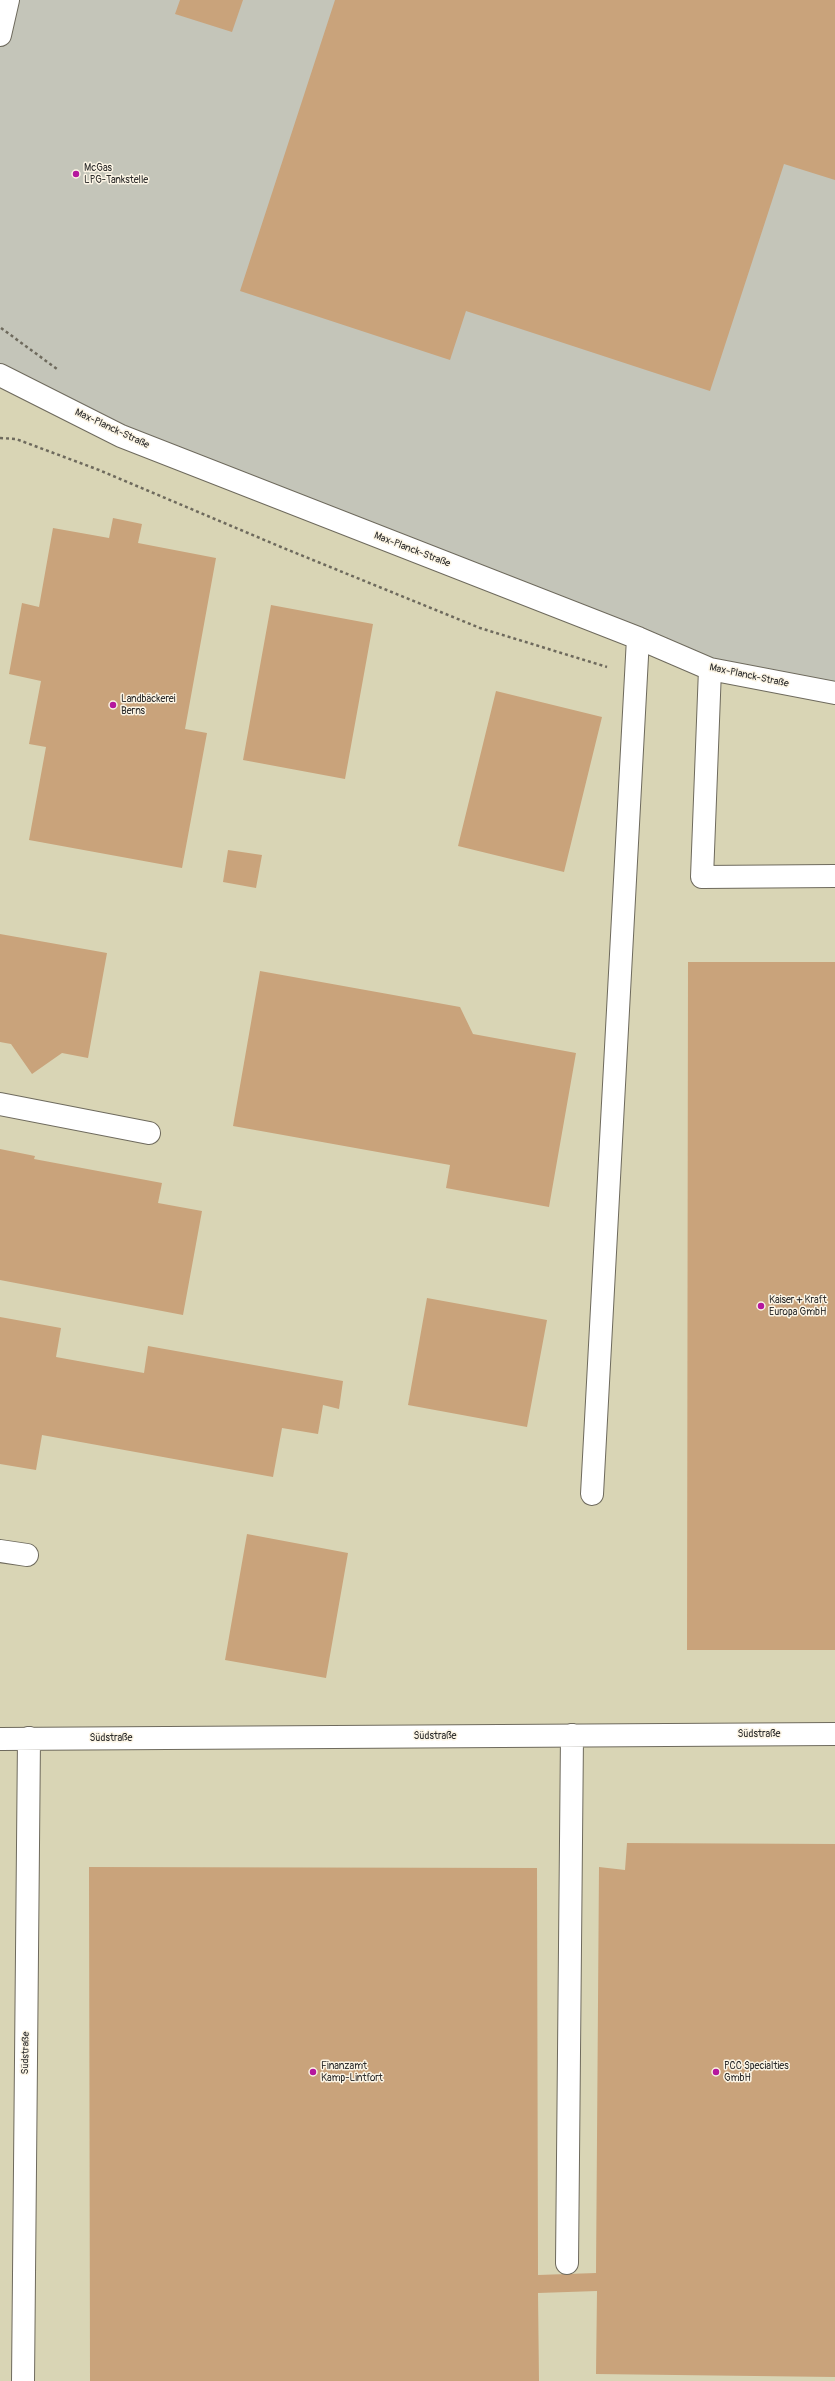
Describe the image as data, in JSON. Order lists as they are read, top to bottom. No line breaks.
{"streets":{"street":["Max-Planck-Straße","Südstraße"]},"places":["McGas LPG-Tankstelle","Landbäckerei Berns","Kaiser + Kraft Europa GmbH","Finanzamt Kamp-Lintfort","PCC Specialties GmbH"]}
